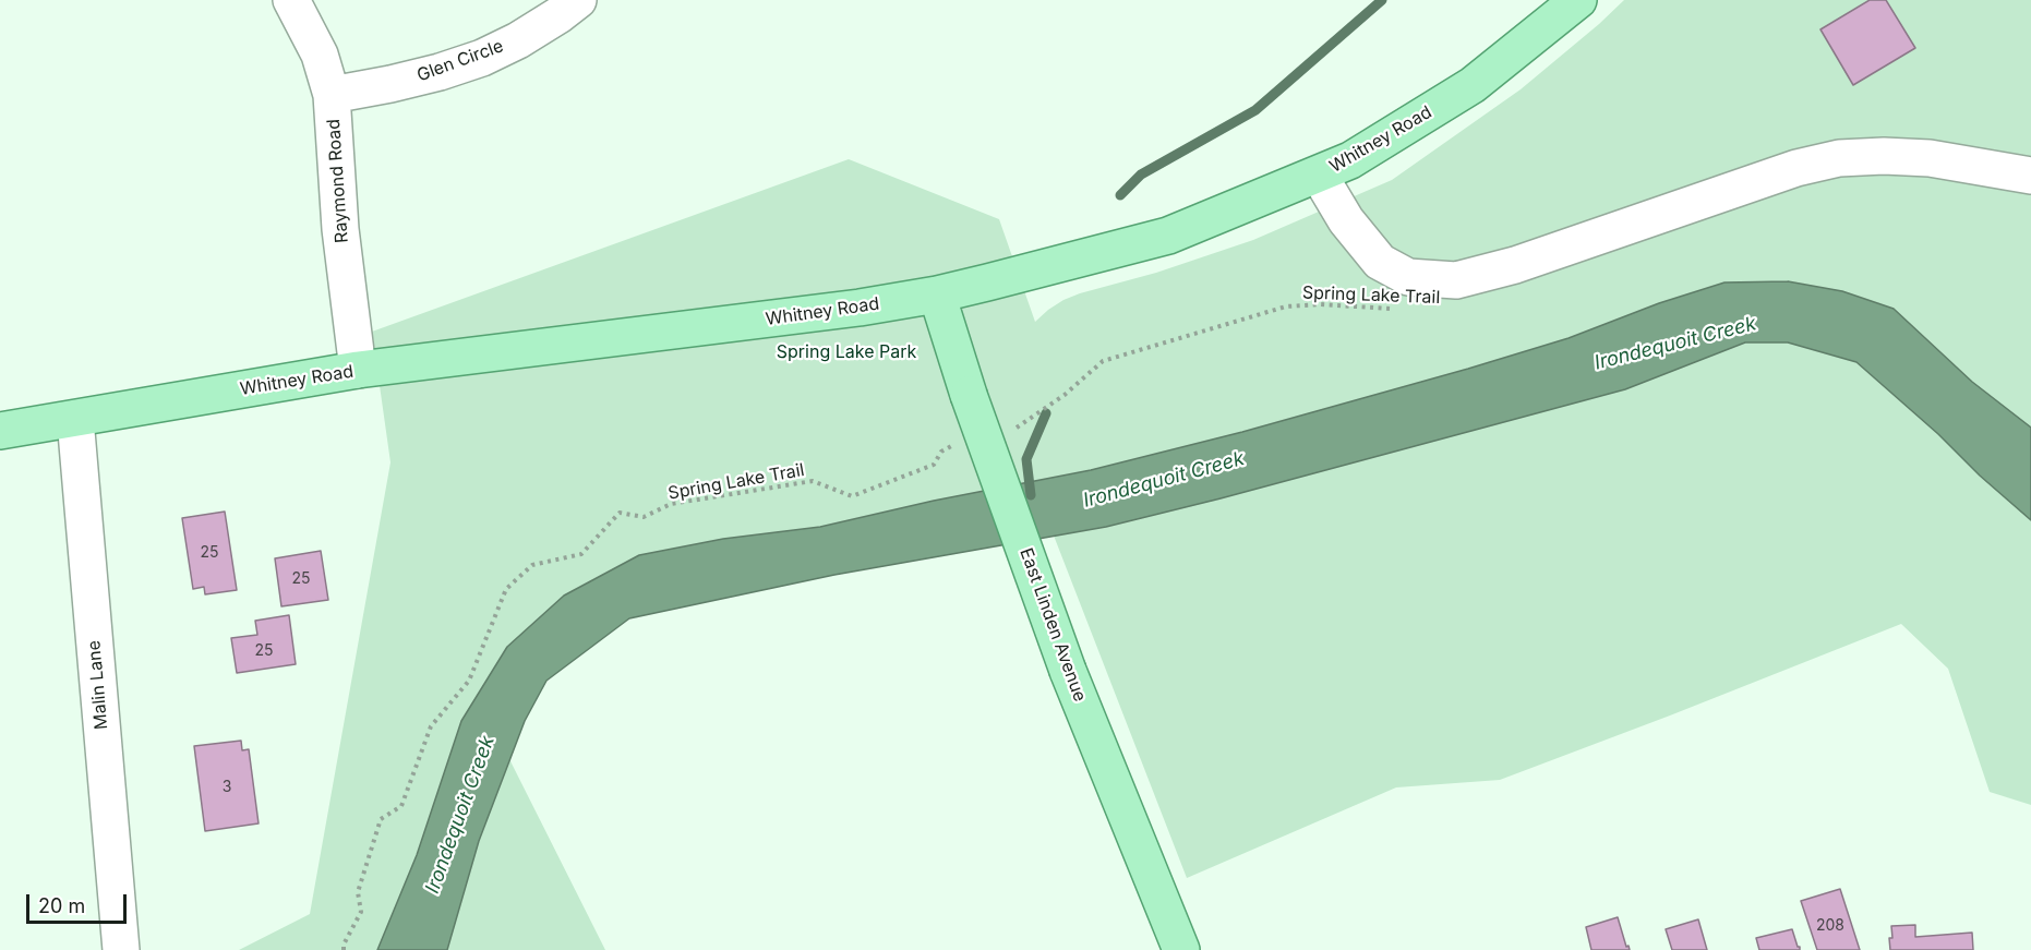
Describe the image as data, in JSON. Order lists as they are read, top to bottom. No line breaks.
{"streets":{"main road":["Whitney Road","East Linden Avenue"],"street":["Glen Circle","Raymond Road","Malin Lane"],"path":["Spring Lake Trail"]},"crossings":[["Glen Circle","Raymond Road"],["Whitney Road","Raymond Road"],["Whitney Road","East Linden Avenue"],["Whitney Road","Malin Lane"]],"water":["Irondequoit Creek"],"parks":["Spring Lake Park"],"house_numbers":["25","25","25","3","208"],"scale_bar":"20 m"}
